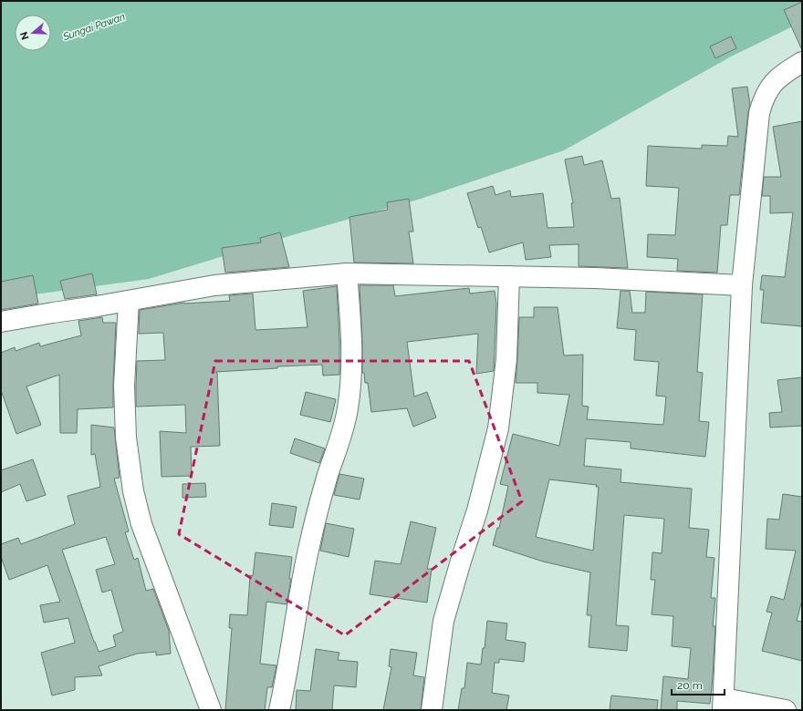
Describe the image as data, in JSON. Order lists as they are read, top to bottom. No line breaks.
{"water":["Sungai Pawan"],"scale_bar":"20 m","north":"left"}
